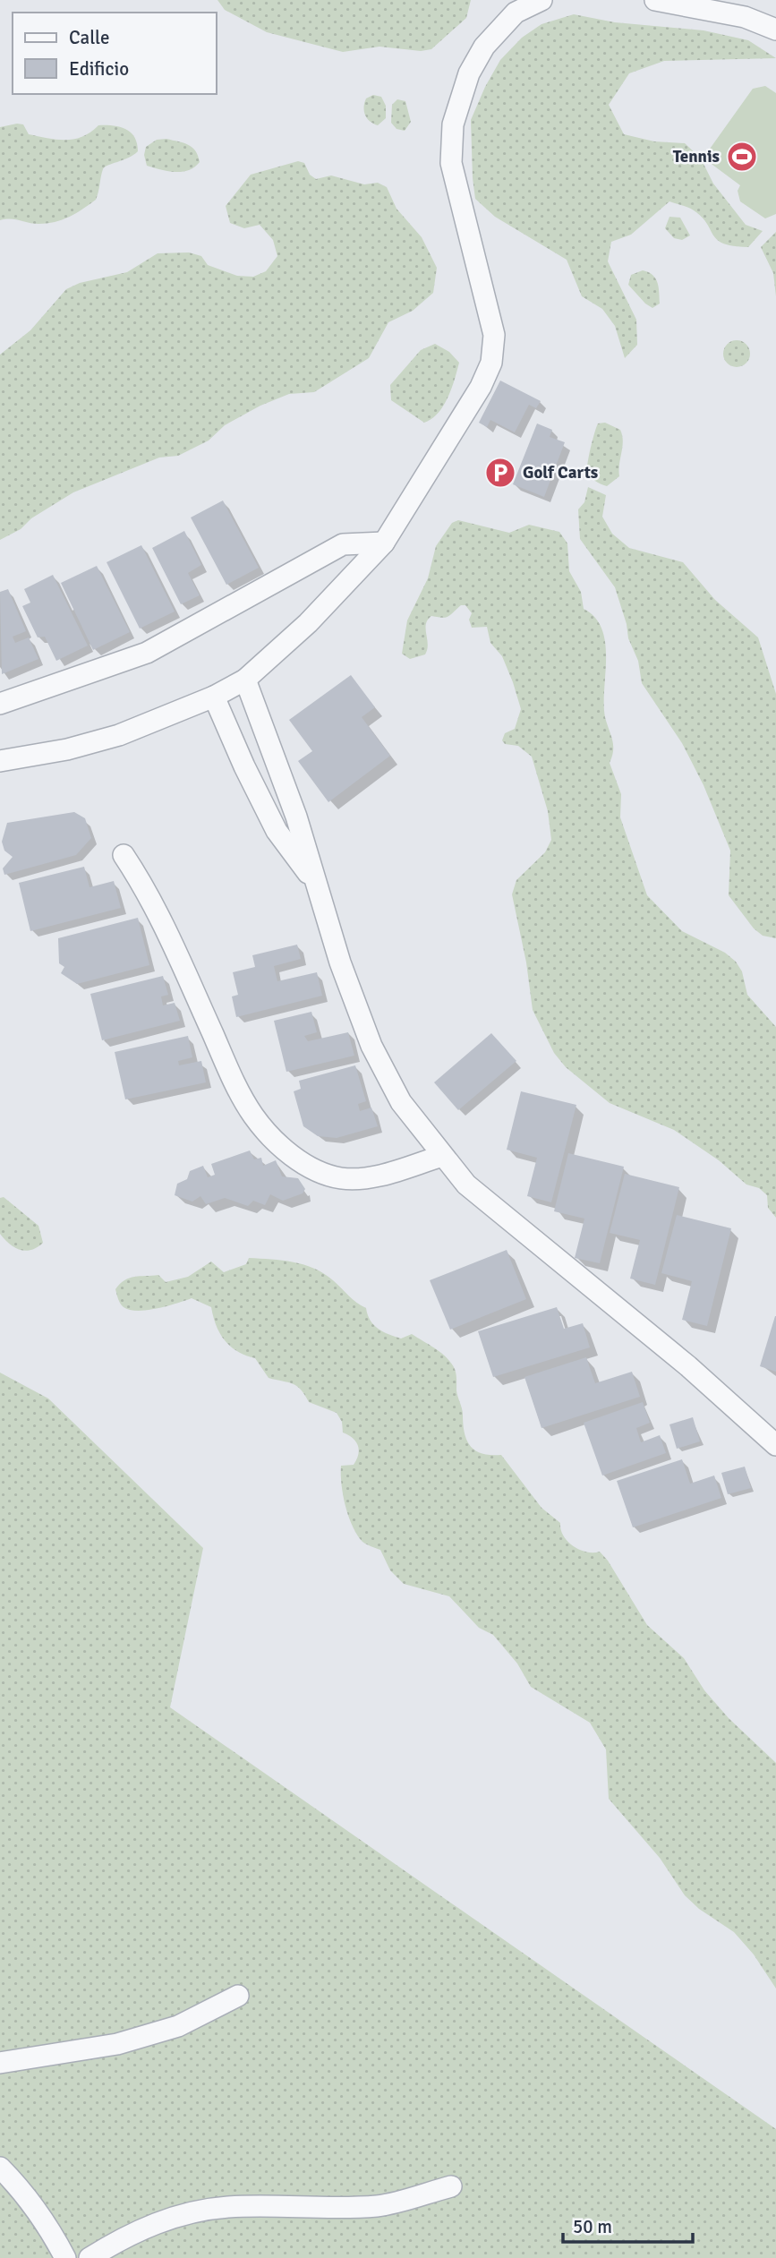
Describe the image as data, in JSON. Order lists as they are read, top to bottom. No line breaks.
{"places":{"sports":["Tennis"],"parking":["Golf Carts"]},"legend":["Calle","Edificio"],"scale_bar":"50 m"}
